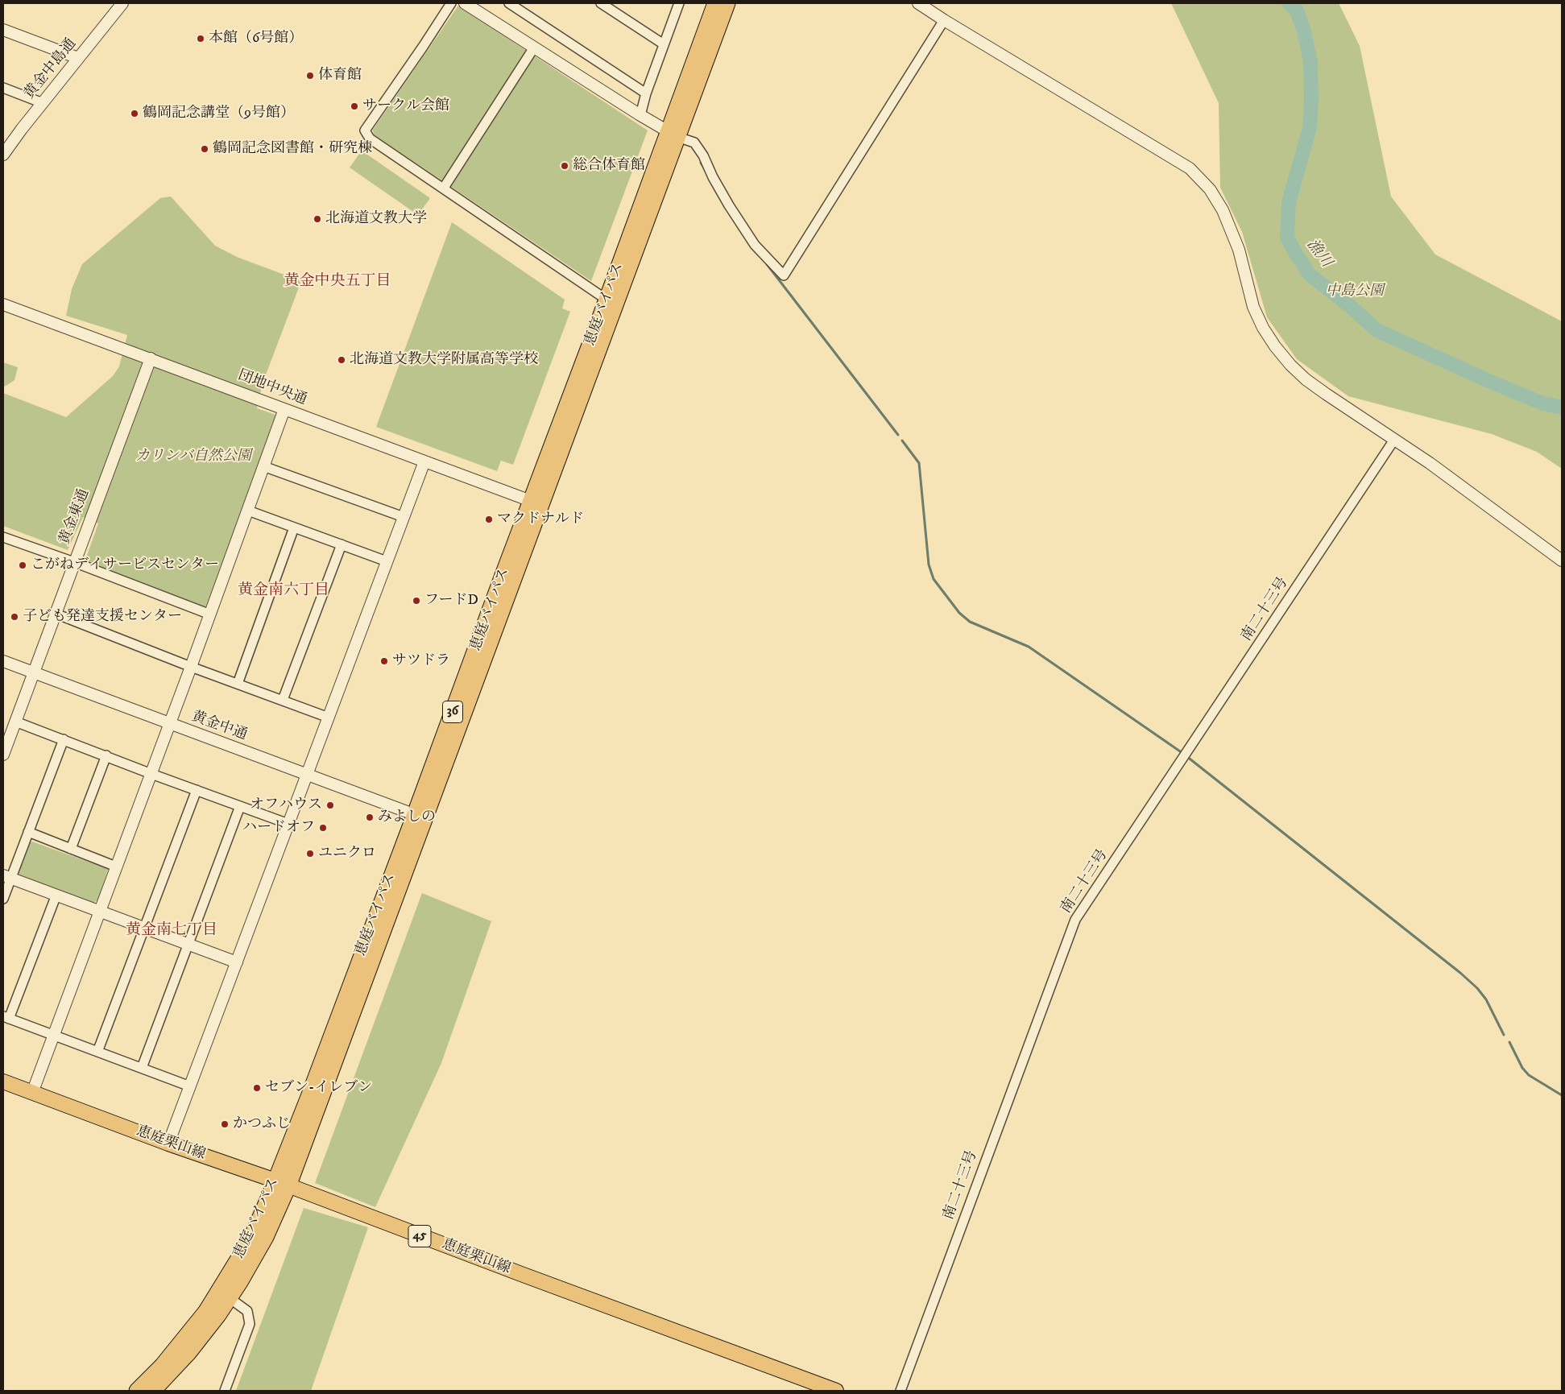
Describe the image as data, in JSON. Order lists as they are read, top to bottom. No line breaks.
{"streets":{"highway":["恵庭バイパス","36"],"main road":["恵庭栗山線","45"],"street":["黄金中島通","団地中央通","黄金東通","南二十三号","黄金中通"]},"crossings":[["恵庭バイパス","団地中央通"],["恵庭バイパス","黄金中通"],["恵庭バイパス","恵庭栗山線"],["団地中央通","黄金東通"],["黄金東通","黄金中通"]],"districts":["黄金中央五丁目","黄金南六丁目","黄金南七丁目"],"water":["漁川"],"parks":["中島公園","カリンバ自然公園"],"places":["本館（6号館）","体育館","サークル会館","鶴岡記念講堂（9号館）","鶴岡記念図書館・研究棟","総合体育館","北海道文教大学","北海道文教大学附属高等学校","マクドナルド","こがねデイサービスセンター","フードD","子ども発達支援センター","サツドラ","オフハウス","みよしの","ハードオフ","ユニクロ","セブン-イレブン","かつふじ"]}
